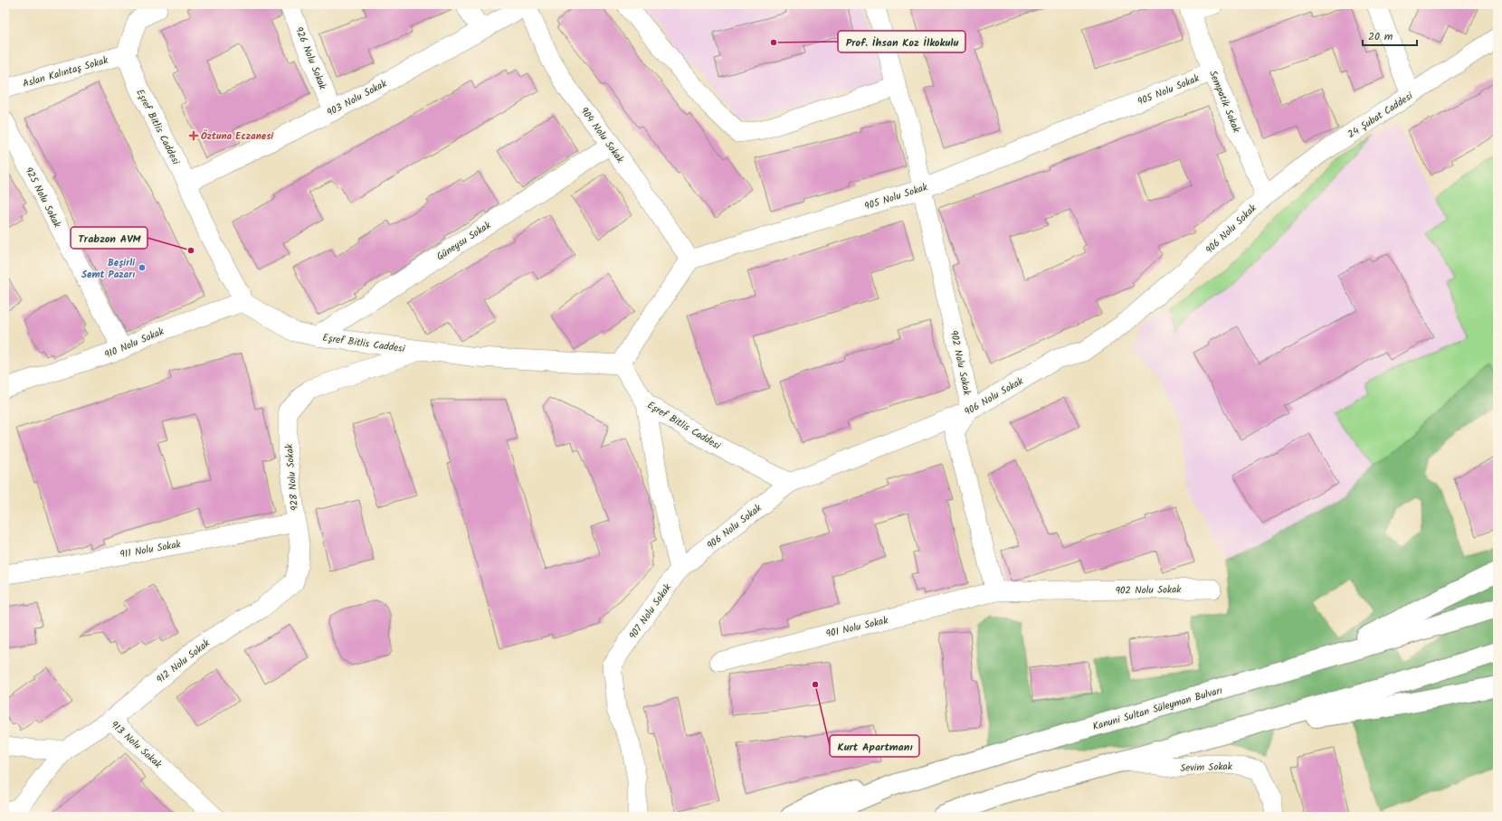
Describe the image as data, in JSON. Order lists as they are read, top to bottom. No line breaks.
{"streets":{"main road":["Kanuni Sultan Süleyman Bulvarı"],"street":["926 Nolu Sokak","Aslan Kalıntaş Sokak","905 Nolu Sokak","903 Nolu Sokak","Sempatik Sokak","24 Şubat Caddesi","Eşref Bitlis Caddesi","904 Nolu Sokak","925 Nolu Sokak","906 Nolu Sokak","Güneysu Sokak","910 Nolu Sokak","902 Nolu Sokak","928 Nolu Sokak","911 Nolu Sokak","907 Nolu Sokak","901 Nolu Sokak","912 Nolu Sokak","913 Nolu Sokak","Sevim Sokak"]},"crossings":[["926 Nolu Sokak","903 Nolu Sokak"],["Aslan Kalıntaş Sokak","Eşref Bitlis Caddesi"],["905 Nolu Sokak","Sempatik Sokak"],["905 Nolu Sokak","904 Nolu Sokak"],["905 Nolu Sokak","902 Nolu Sokak"],["903 Nolu Sokak","Eşref Bitlis Caddesi"],["Sempatik Sokak","24 Şubat Caddesi"],["Sempatik Sokak","906 Nolu Sokak"],["24 Şubat Caddesi","906 Nolu Sokak"],["Eşref Bitlis Caddesi","906 Nolu Sokak"],["Eşref Bitlis Caddesi","Güneysu Sokak"],["Eşref Bitlis Caddesi","910 Nolu Sokak"],["Eşref Bitlis Caddesi","928 Nolu Sokak"],["904 Nolu Sokak","Güneysu Sokak"],["925 Nolu Sokak","910 Nolu Sokak"],["906 Nolu Sokak","902 Nolu Sokak"],["906 Nolu Sokak","907 Nolu Sokak"],["902 Nolu Sokak","901 Nolu Sokak"],["928 Nolu Sokak","911 Nolu Sokak"],["928 Nolu Sokak","912 Nolu Sokak"],["912 Nolu Sokak","913 Nolu Sokak"]],"places":{"other":["Prof. İhsan Koz İlkokulu","Trabzon AVM","Beşirli Semt Pazarı","Kurt Apartmanı"],"health":["Öztuna Eczanesi"]},"scale_bar":"20 m"}
